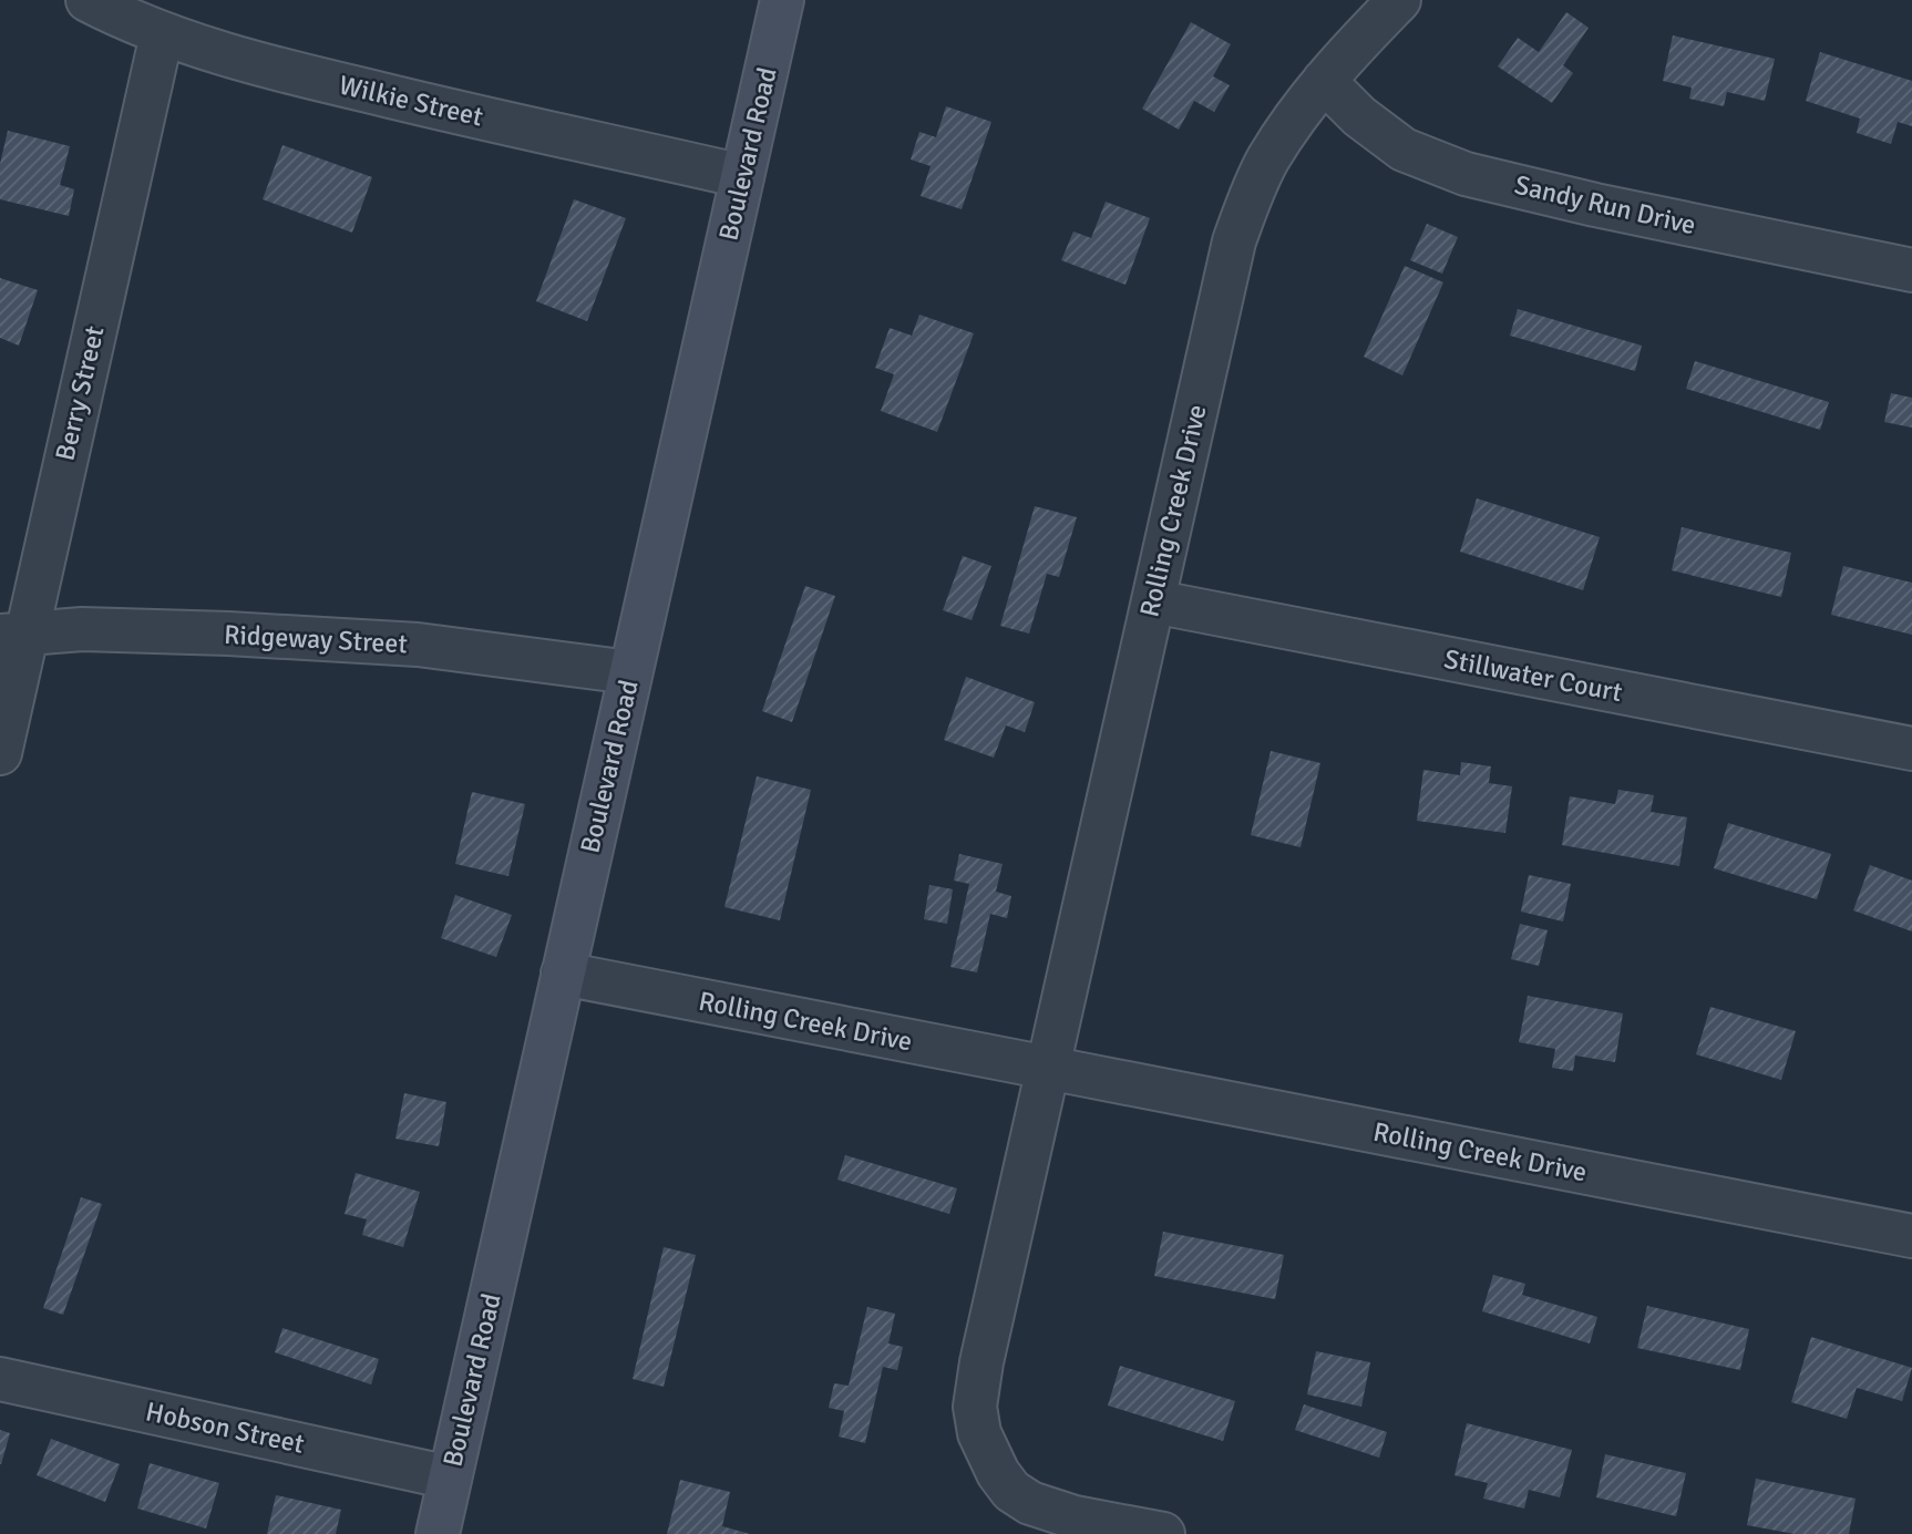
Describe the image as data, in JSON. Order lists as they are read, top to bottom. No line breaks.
{"streets":{"street":["Wilkie Street","Boulevard Road","Sandy Run Drive","Berry Street","Rolling Creek Drive","Ridgeway Street","Stillwater Court","Hobson Street"]},"crossings":[["Wilkie Street","Boulevard Road"],["Wilkie Street","Berry Street"],["Boulevard Road","Rolling Creek Drive"],["Boulevard Road","Ridgeway Street"],["Boulevard Road","Hobson Street"],["Sandy Run Drive","Rolling Creek Drive"],["Berry Street","Ridgeway Street"],["Rolling Creek Drive","Stillwater Court"]]}
